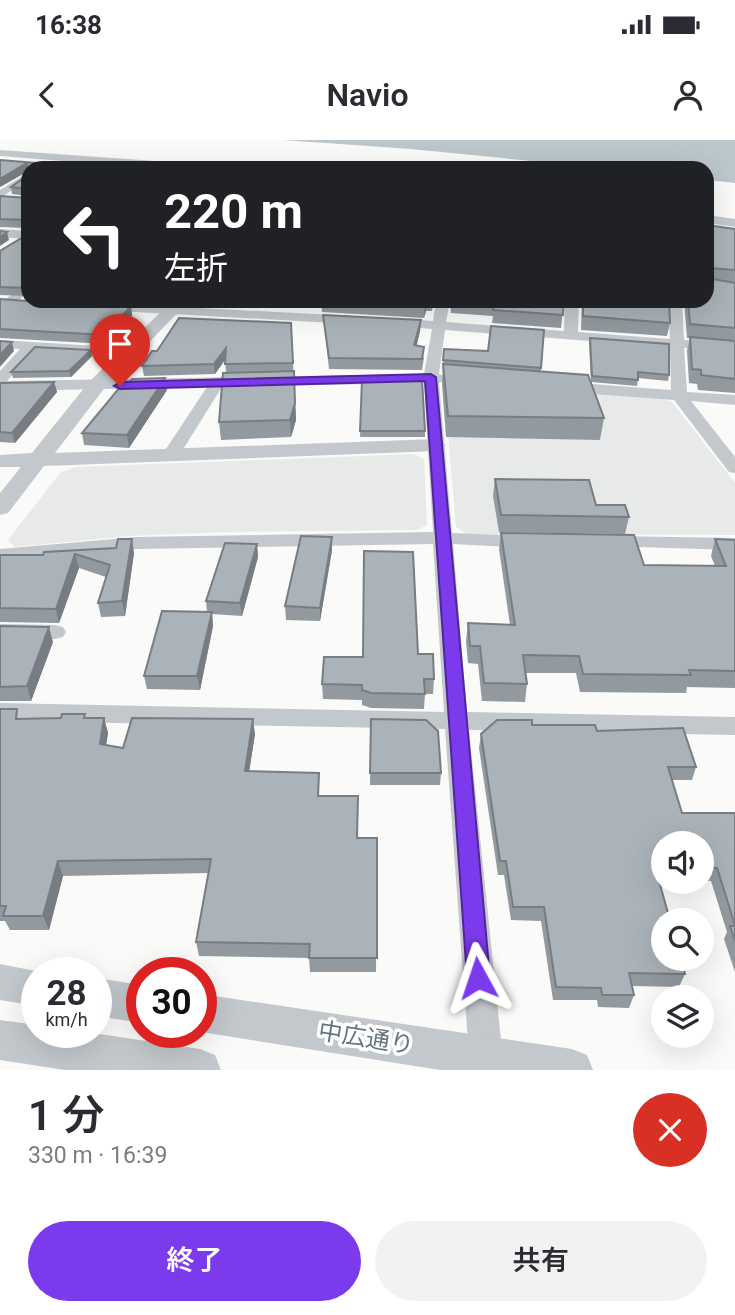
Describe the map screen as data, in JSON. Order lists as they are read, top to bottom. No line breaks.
{"streets":{"street":["中広通り"]},"page":{"status":"16:38","header":"Navio","turn":["220 m","左折"],"speed":"28 km/h","limit":"30","heading":["1 分","330 m · 16:39"],"buttons":["終了","共有"]}}
